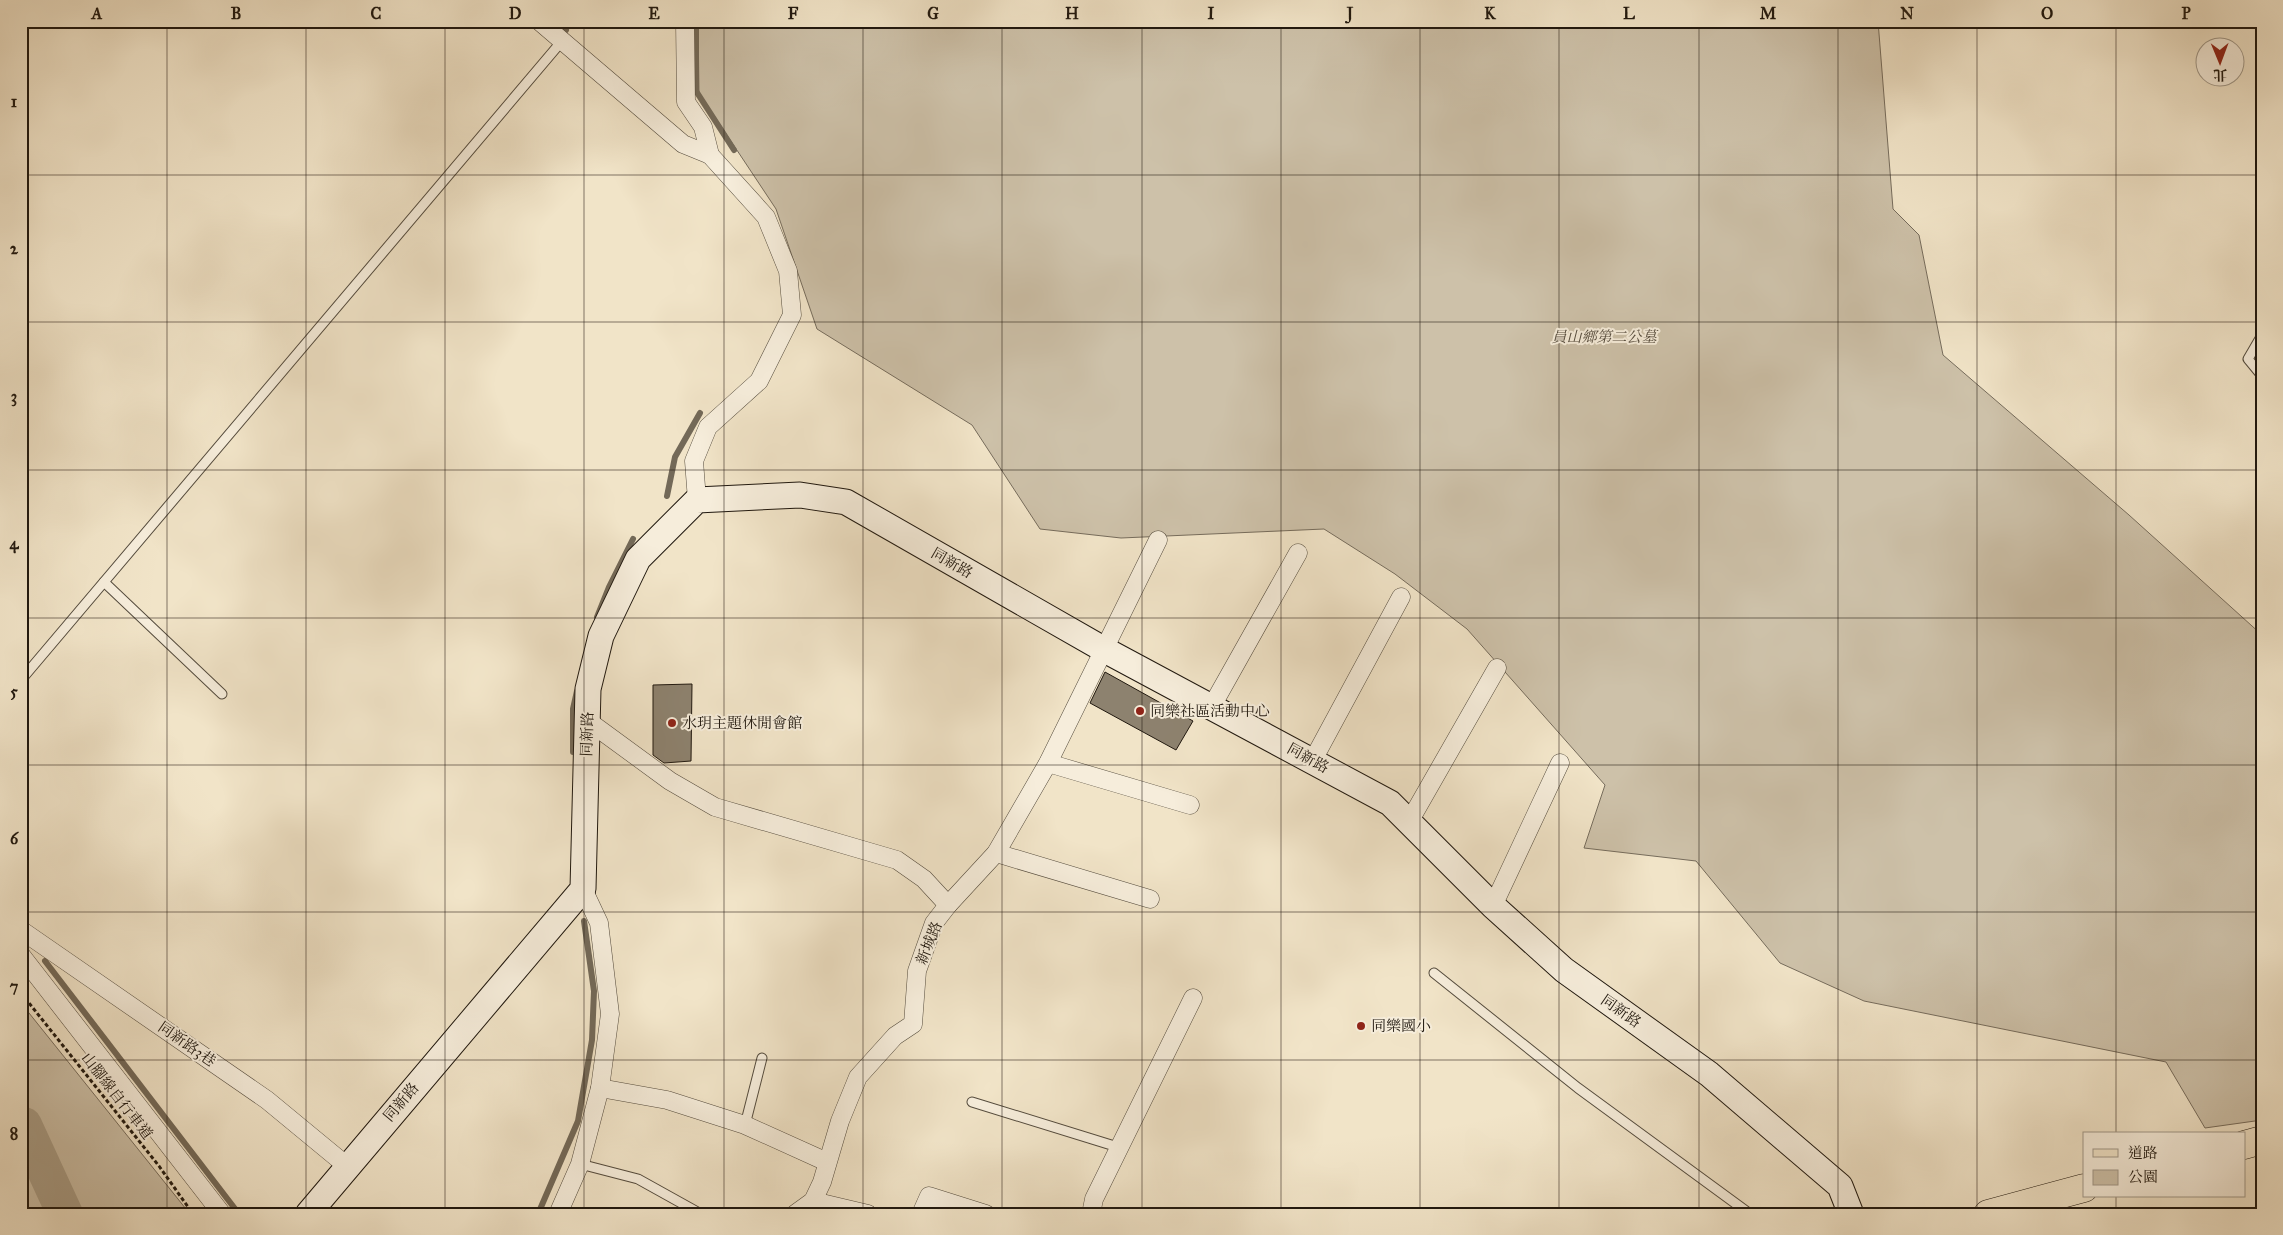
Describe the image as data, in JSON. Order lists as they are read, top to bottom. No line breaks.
{"streets":{"street":["同新路","新城路","同新路3巷"],"path":["山腳線自行車道"]},"crossings":[["同新路","新城路"],["同新路","同新路3巷"]],"parks":["員山鄉第二公墓"],"places":["同樂社區活動中心","水玥主題休閒會館","同樂國小"],"legend":["道路","公園"],"north":"bottom","grid":{"columns":["A","B","C","D","E","F","G","H","I","J","K","L","M","N","O","P"],"rows":["1","2","3","4","5","6","7","8"]}}
